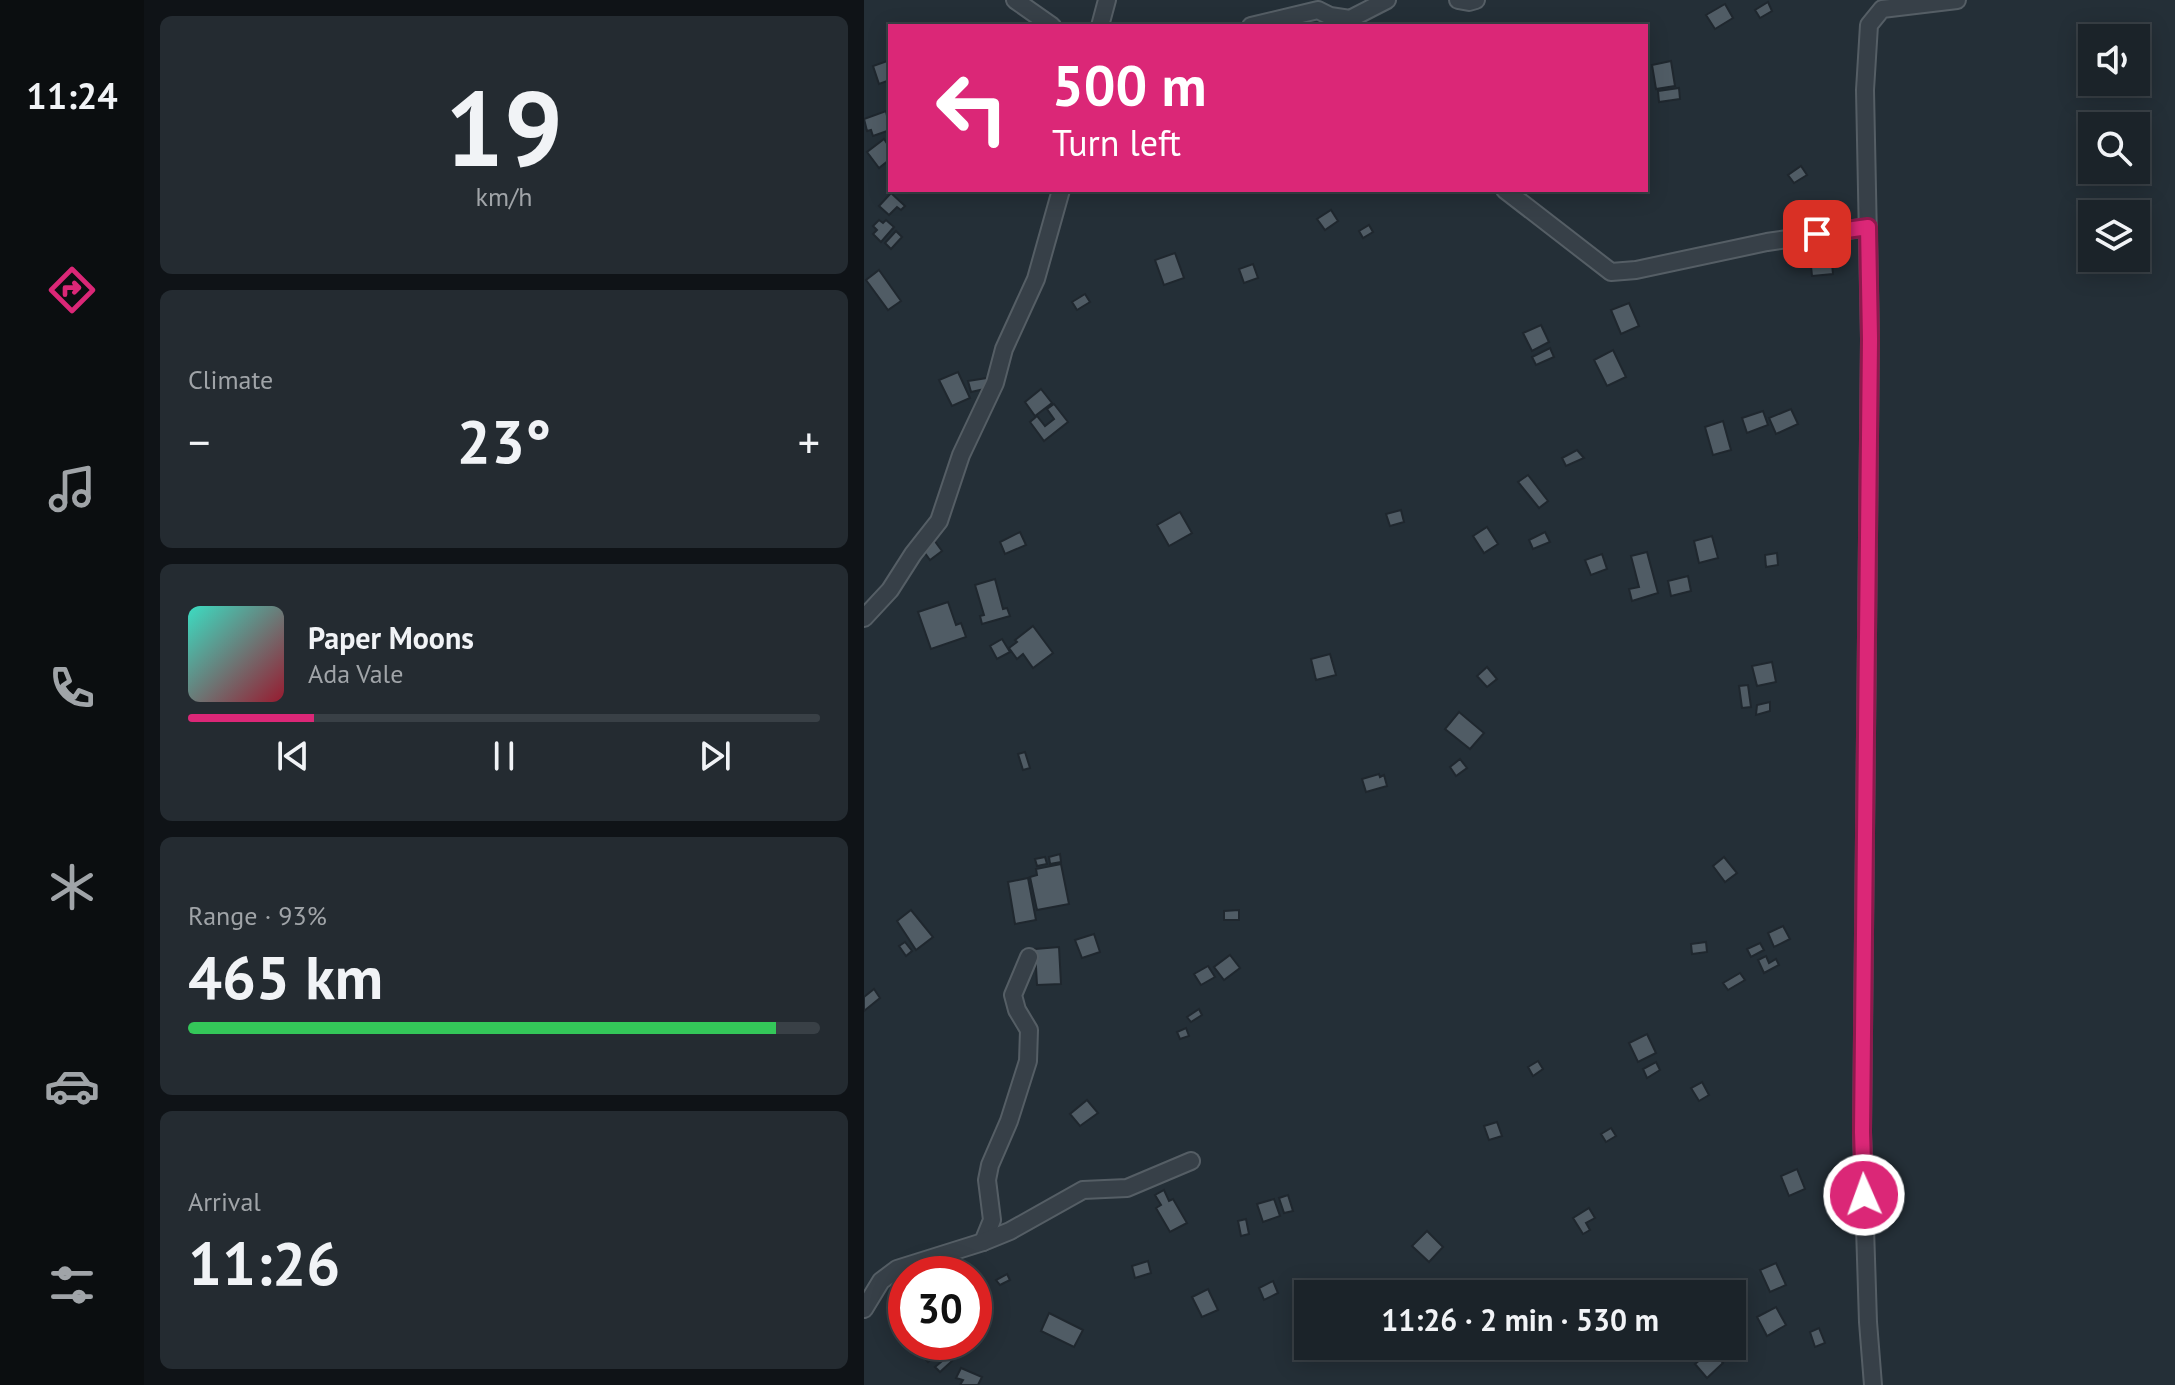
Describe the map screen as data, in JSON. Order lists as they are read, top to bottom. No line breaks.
{"page":{"tabs":"11:24","tile":[["19","km/h"],"Climate",["Range · 93%","465 km"],["Arrival","11:26"]],"turn":["500 m","Turn left"],"heat":["−","23°","+"],"song":["Paper Moons","Ada Vale"],"limit":"30","trip":"11:26 · 2 min · 530 m"}}
